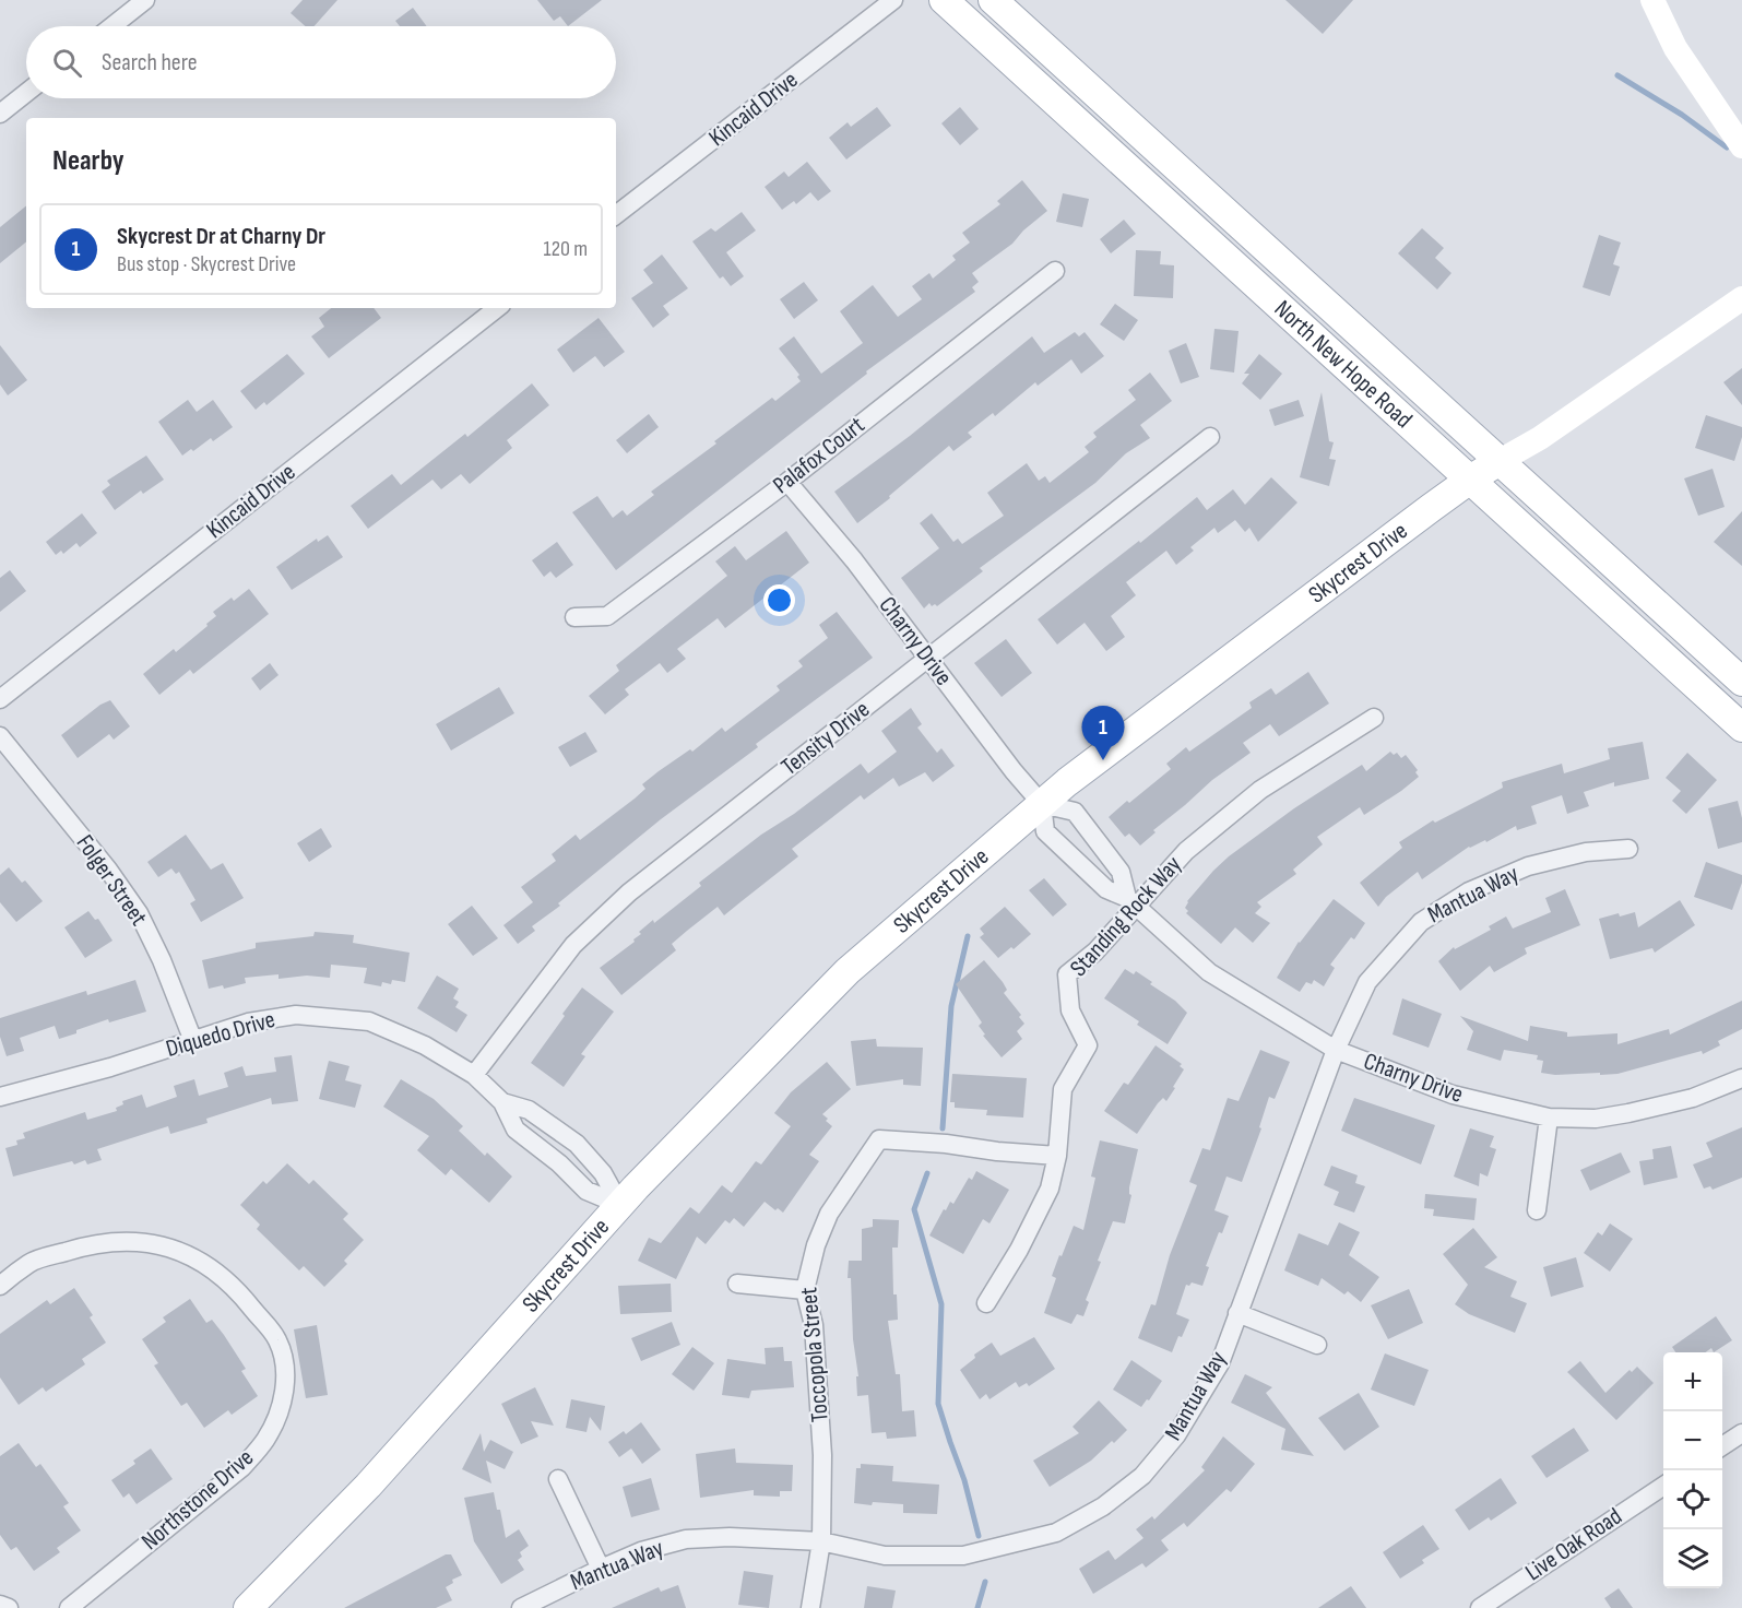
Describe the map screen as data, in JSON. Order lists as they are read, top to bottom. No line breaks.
{"streets":{"main road":["North New Hope Road","Skycrest Drive"],"street":["Kincaid Drive","Palafox Court","Charny Drive","Tensity Drive","Folger Street","Mantua Way","Standing Rock Way","Diquedo Drive","Toccopola Street","Northstone Drive","Live Oak Road"]},"crossings":[["North New Hope Road","Skycrest Drive"],["Palafox Court","Charny Drive"],["Skycrest Drive","Charny Drive"],["Skycrest Drive","Diquedo Drive"],["Charny Drive","Tensity Drive"],["Charny Drive","Mantua Way"],["Charny Drive","Standing Rock Way"],["Tensity Drive","Diquedo Drive"],["Folger Street","Diquedo Drive"],["Mantua Way","Toccopola Street"],["Standing Rock Way","Toccopola Street"]],"page":{"search":"Search here","heading":"Nearby","list":[{"mark":"1","name":"Skycrest Dr at Charny Dr","note":"Bus stop · Skycrest Drive","value":"120 m"}],"pins":"1","map_buttons":["+","−"]}}
